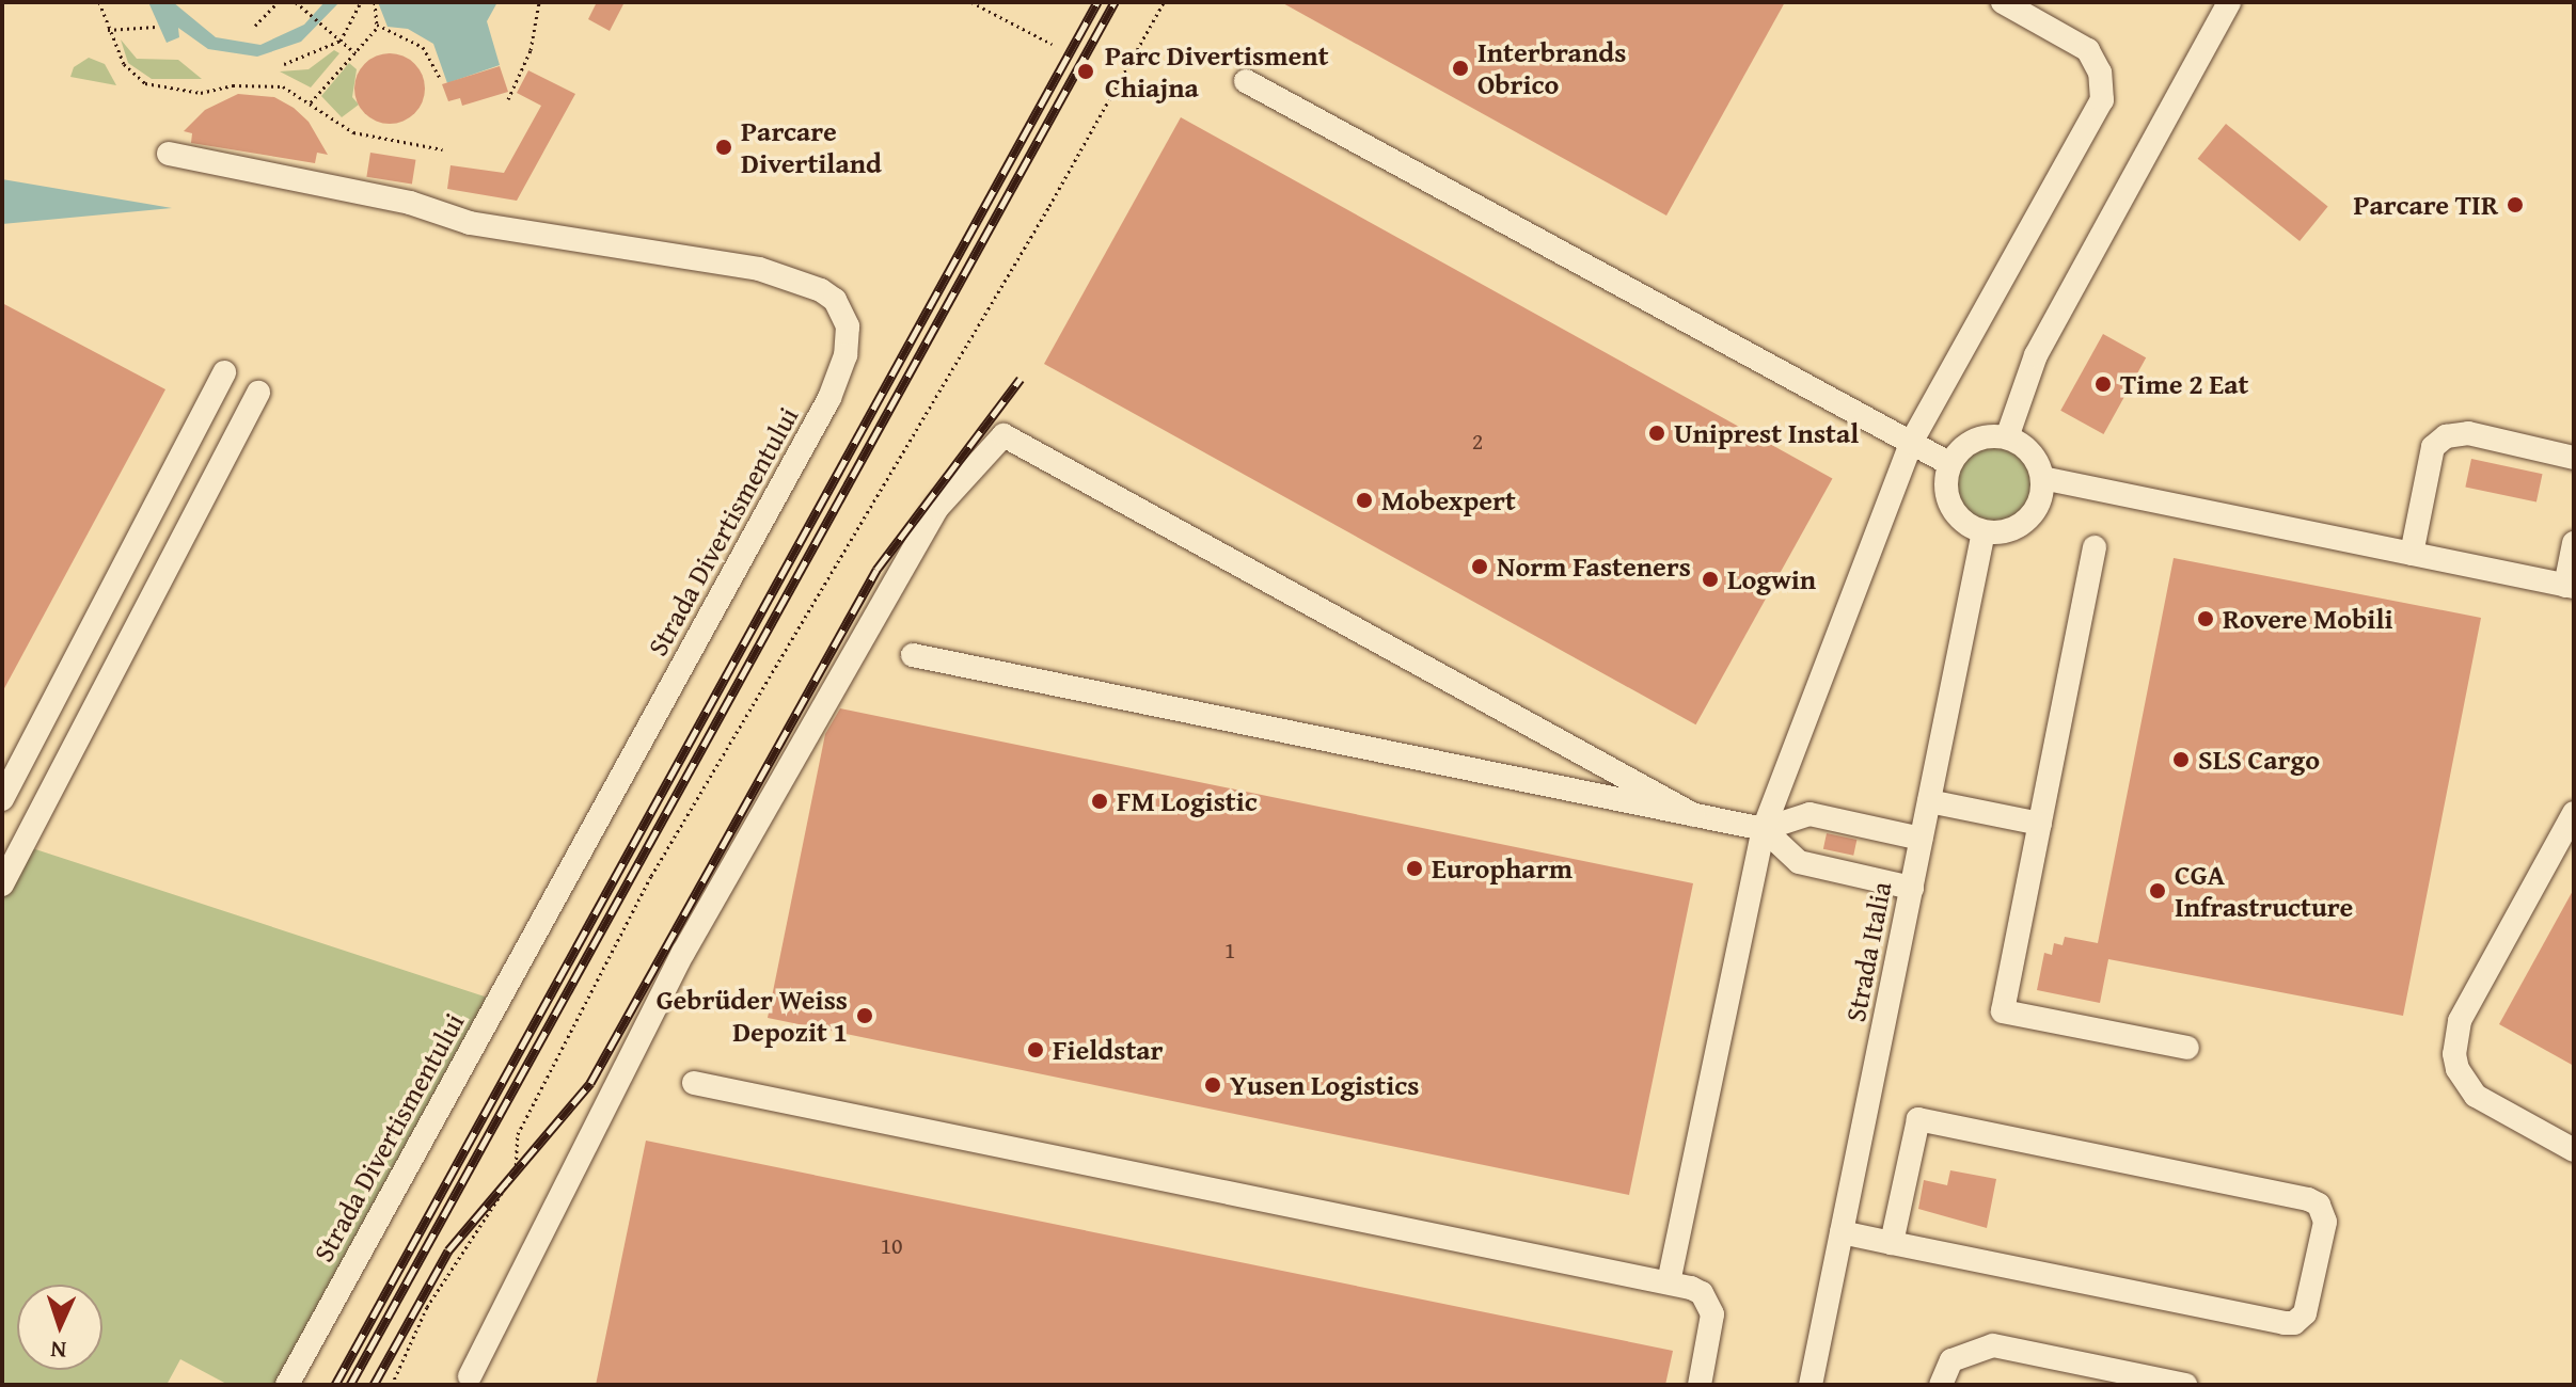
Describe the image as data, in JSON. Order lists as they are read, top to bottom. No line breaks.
{"streets":{"street":["Strada Divertismentului","Strada Italia"]},"places":["Interbrands Obrico","Parc Divertisment Chiajna","Parcare Divertiland","Parcare TIR","Time 2 Eat","Uniprest Instal","Mobexpert","Norm Fasteners","Logwin","Rovere Mobili","SLS Cargo","FM Logistic","Europharm","CGA Infrastructure","Gebrüder Weiss Depozit 1","Fieldstar","Yusen Logistics"],"house_numbers":["2","1","10"],"north":"bottom"}
